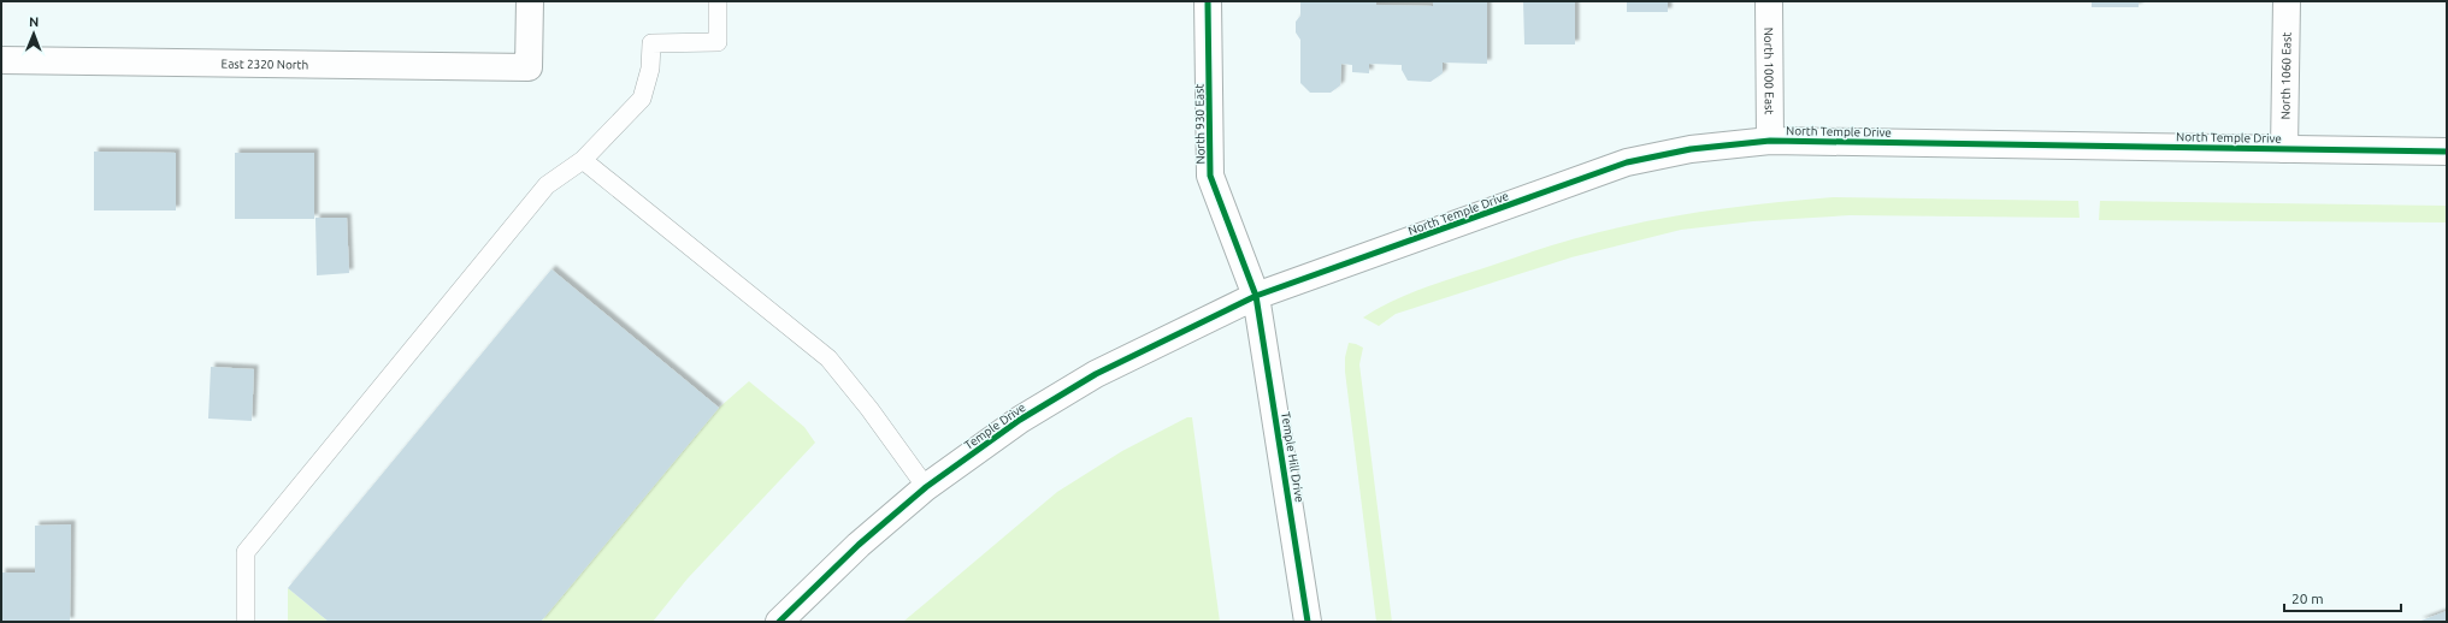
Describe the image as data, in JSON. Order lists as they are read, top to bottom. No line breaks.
{"streets":{"street":["East 2320 North","North 1000 East","North 1060 East","North 930 East","North Temple Drive","Temple Drive","Temple Hill Drive"]},"crossings":[["North 1000 East","North Temple Drive"],["North 1060 East","North Temple Drive"],["North 930 East","North Temple Drive"],["North 930 East","Temple Drive"],["North 930 East","Temple Hill Drive"],["North Temple Drive","Temple Drive"],["North Temple Drive","Temple Hill Drive"],["Temple Drive","Temple Hill Drive"]],"scale_bar":"20 m","north":"top"}
